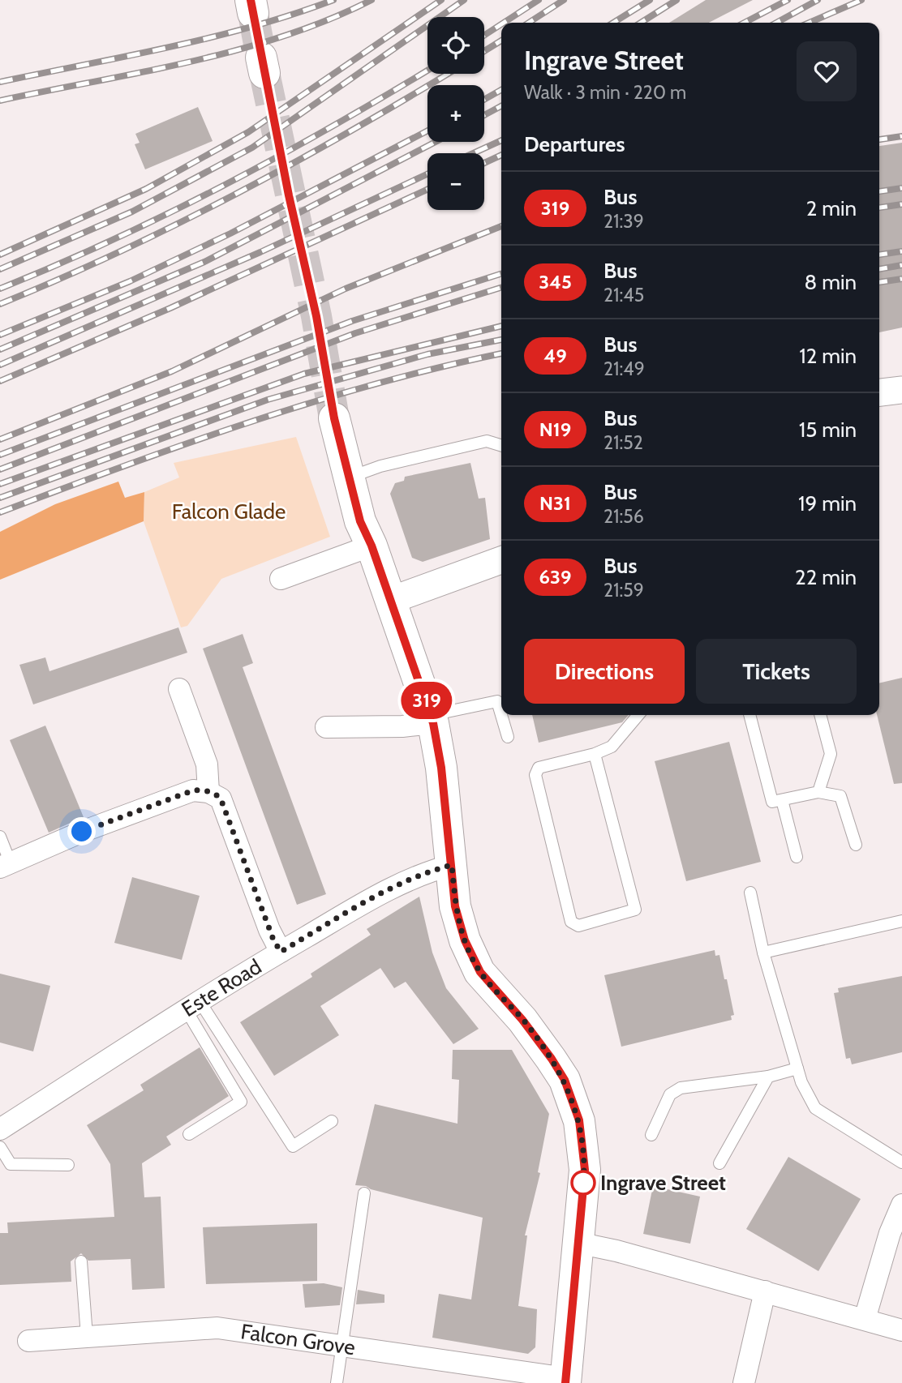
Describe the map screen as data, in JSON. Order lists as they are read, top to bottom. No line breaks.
{"streets":{"street":["Este Road","Falcon Grove"]},"parks":["Falcon Glade"],"places":["Ingrave Street"],"lines":["bus line 319"],"page":{"on_map":"319","map_buttons":["+","−"],"heading":[["Ingrave Street","Walk · 3 min · 220 m"],"Departures"],"list":[{"mark":"319","name":"Bus","note":"21:39","value":"2 min"},{"mark":"345","name":"Bus","note":"21:45","value":"8 min"},{"mark":"49","name":"Bus","note":"21:49","value":"12 min"},{"mark":"N19","name":"Bus","note":"21:52","value":"15 min"},{"mark":"N31","name":"Bus","note":"21:56","value":"19 min"},{"mark":"639","name":"Bus","note":"21:59","value":"22 min"}],"buttons":["Directions","Tickets"]}}
